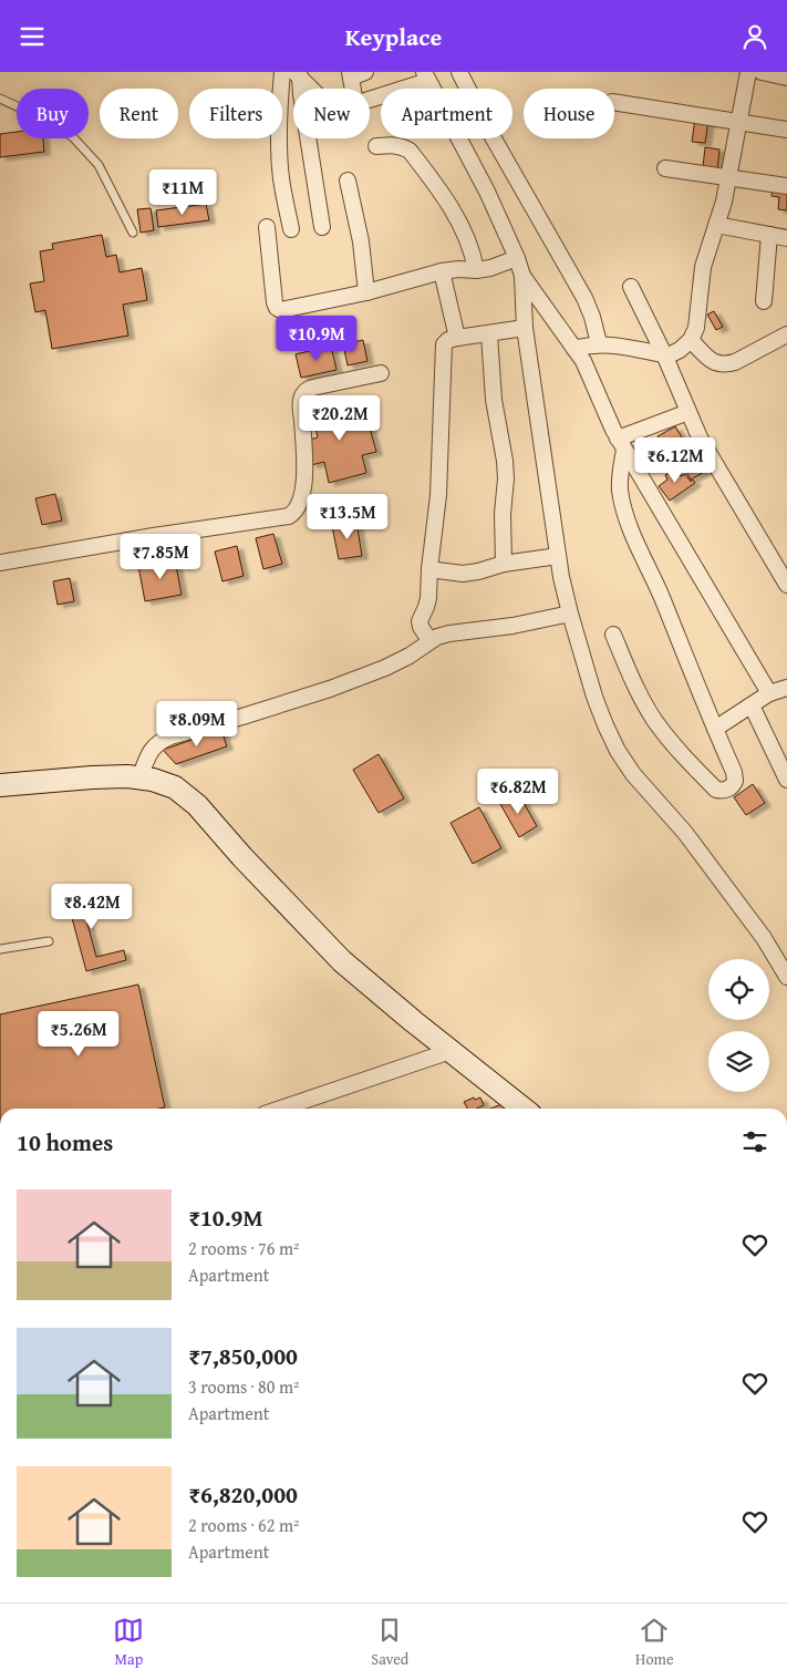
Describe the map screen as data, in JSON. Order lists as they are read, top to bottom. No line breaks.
{"page":{"header":"Keyplace","chip":["Buy","Rent","Filters","New","Apartment","House"],"price":["₹11M","₹10.9M","₹20.2M","₹6.12M","₹13.5M","₹7.85M","₹8.09M","₹6.82M","₹8.42M","₹5.26M"],"heading":"10 homes","list":[{"name":"₹10.9M","note":"2 rooms · 76 m² · Apartment"},{"name":"₹7,850,000","note":"3 rooms · 80 m² · Apartment"},{"name":"₹6,820,000","note":"2 rooms · 62 m² · Apartment"}],"tabs":["Map","Saved","Home"]}}
